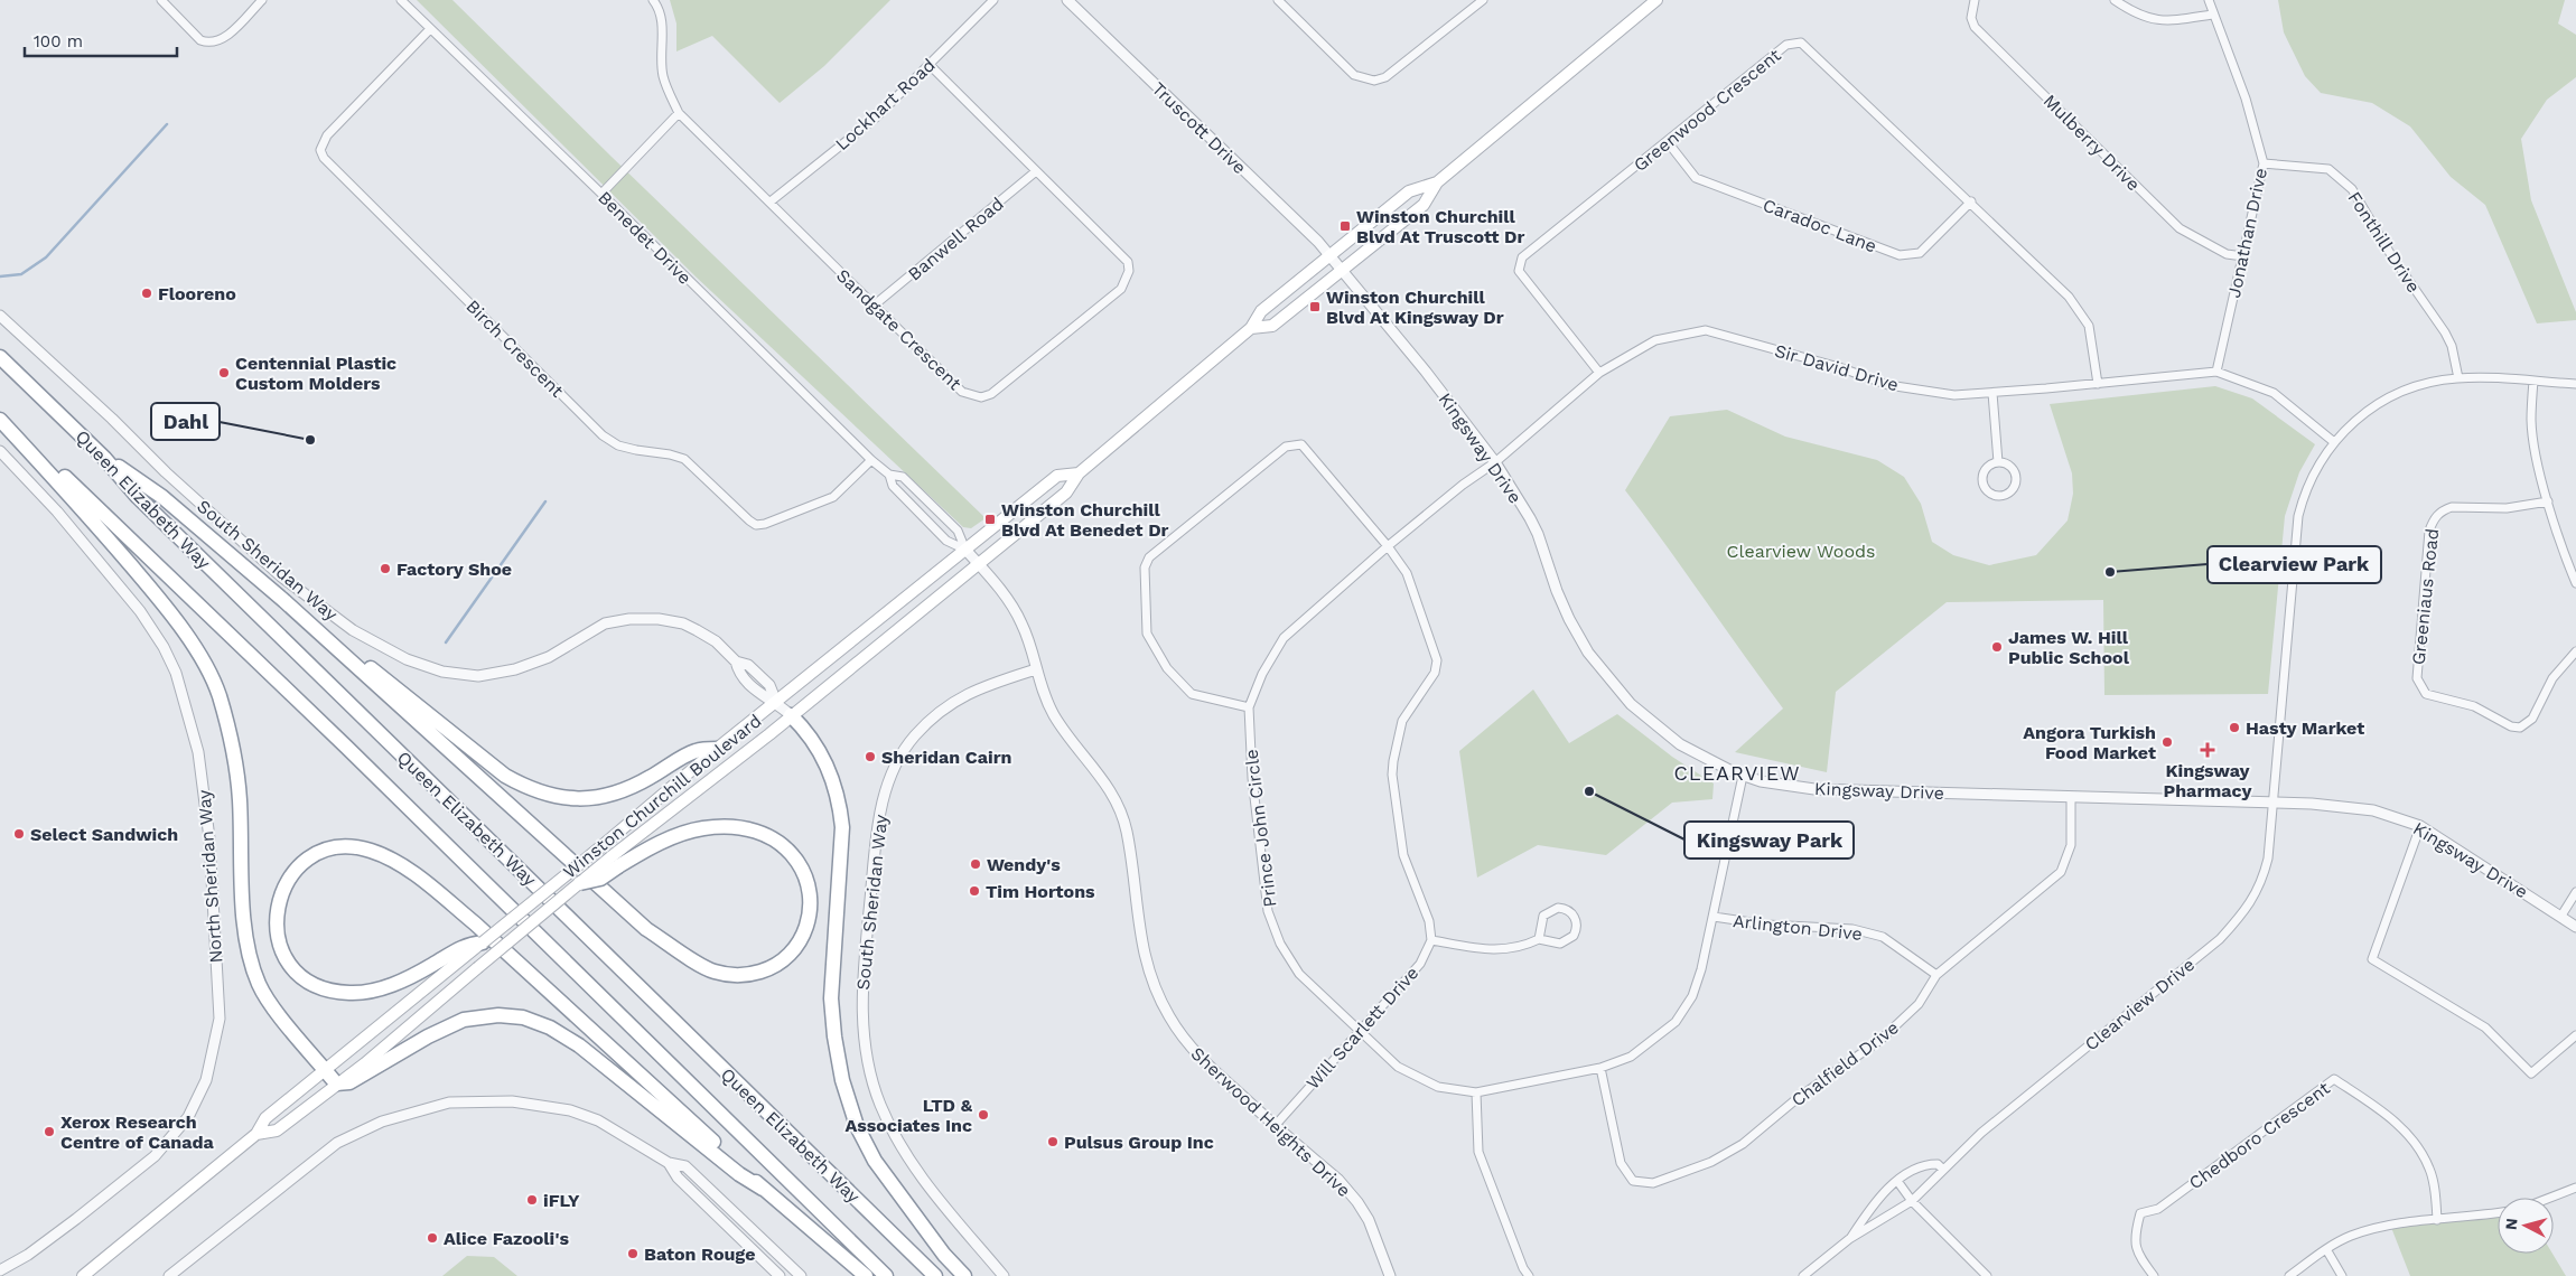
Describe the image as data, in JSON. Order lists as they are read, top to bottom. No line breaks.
{"streets":{"highway":["Queen Elizabeth Way"],"main road":["Winston Churchill Boulevard"],"street":["Lockhart Road","Greenwood Crescent","Truscott Drive","Mulberry Drive","Caradoc Lane","Jonathan Drive","Benedet Drive","Banwell Road","Fonthill Drive","Sandgate Crescent","Birch Crescent","Sir David Drive","Kingsway Drive","South Sheridan Way","Greeniaus Road","Prince John Circle","North Sheridan Way","Arlington Drive","Clearview Drive","Will Scarlett Drive","Chalfield Drive","Sherwood Heights Drive","Chedboro Crescent"]},"crossings":[["Lockhart Road","Sandgate Crescent"],["Greenwood Crescent","Caradoc Lane"],["Greenwood Crescent","Sir David Drive"],["Truscott Drive","Kingsway Drive"],["Truscott Drive","Winston Churchill Boulevard"],["Mulberry Drive","Jonathan Drive"],["Jonathan Drive","Fonthill Drive"],["Jonathan Drive","Sir David Drive"],["Benedet Drive","Birch Crescent"],["Benedet Drive","Winston Churchill Boulevard"],["Benedet Drive","Sherwood Heights Drive"],["Banwell Road","Sandgate Crescent"],["Fonthill Drive","Clearview Drive"],["Sir David Drive","Kingsway Drive"],["Sir David Drive","Prince John Circle"],["Sir David Drive","Clearview Drive"],["Kingsway Drive","Winston Churchill Boulevard"],["Kingsway Drive","Prince John Circle"],["Kingsway Drive","Clearview Drive"],["Kingsway Drive","Chalfield Drive"],["South Sheridan Way","Winston Churchill Boulevard"],["South Sheridan Way","Sherwood Heights Drive"],["Winston Churchill Boulevard","Sherwood Heights Drive"],["Prince John Circle","Arlington Drive"],["Prince John Circle","Will Scarlett Drive"],["Prince John Circle","Chalfield Drive"],["Arlington Drive","Chalfield Drive"],["Will Scarlett Drive","Sherwood Heights Drive"]],"districts":["CLEARVIEW"],"parks":["Clearview Woods"],"places":{"transit":["Winston Churchill Blvd At Truscott Dr","Winston Churchill Blvd At Kingsway Dr","Winston Churchill Blvd At Benedet Dr"],"other":["Flooreno","Centennial Plastic Custom Molders","Dahl","Factory Shoe","Clearview Park","James W. Hill Public School","Hasty Market","Angora Turkish Food Market","Sheridan Cairn","Kingsway Park","Select Sandwich","Wendy's","Tim Hortons","LTD & Associates Inc","Xerox Research Centre of Canada","Pulsus Group Inc","iFLY","Alice Fazooli's","Baton Rouge"],"health":["Kingsway Pharmacy"]},"scale_bar":"100 m","north":"left"}
